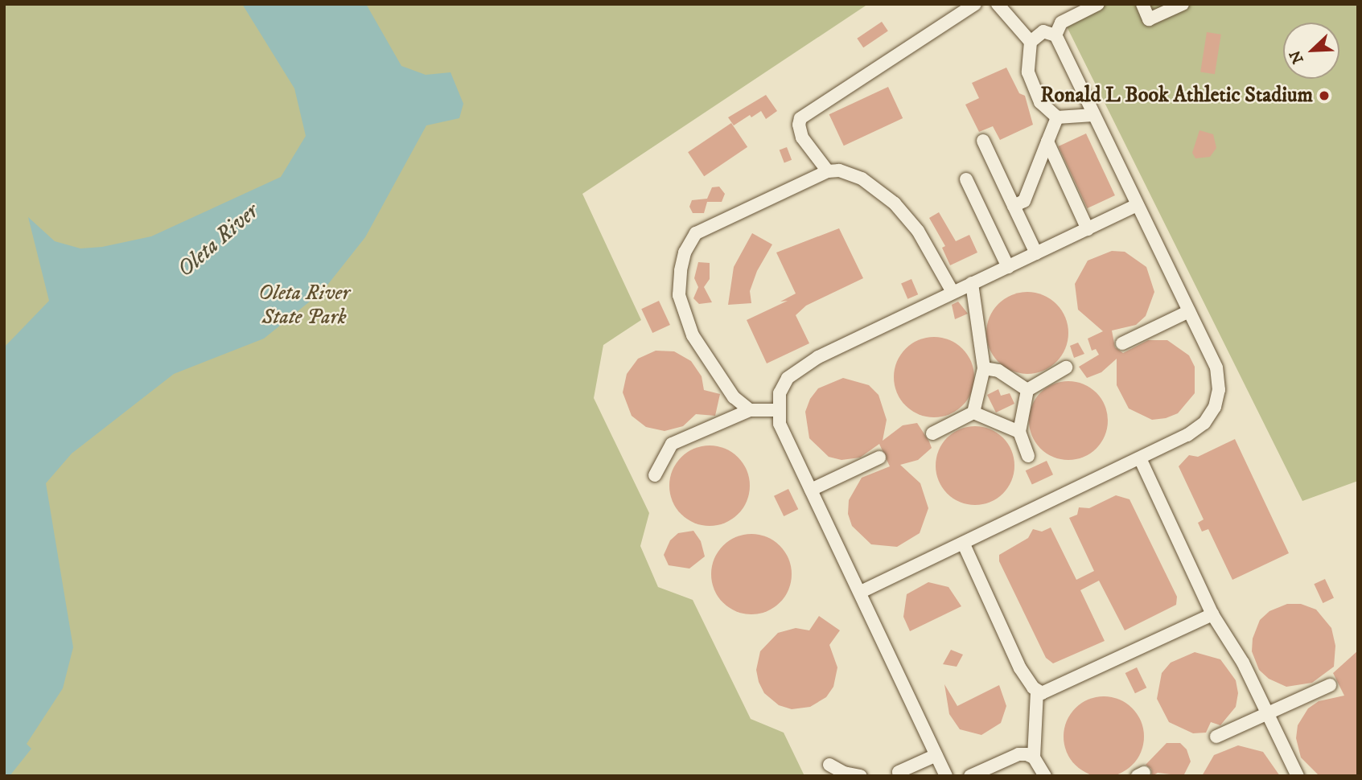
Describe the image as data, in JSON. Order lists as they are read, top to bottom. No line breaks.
{"water":["Oleta River"],"parks":["Oleta River State Park"],"places":["Ronald L Book Athletic Stadium"],"north":"bottom left"}
